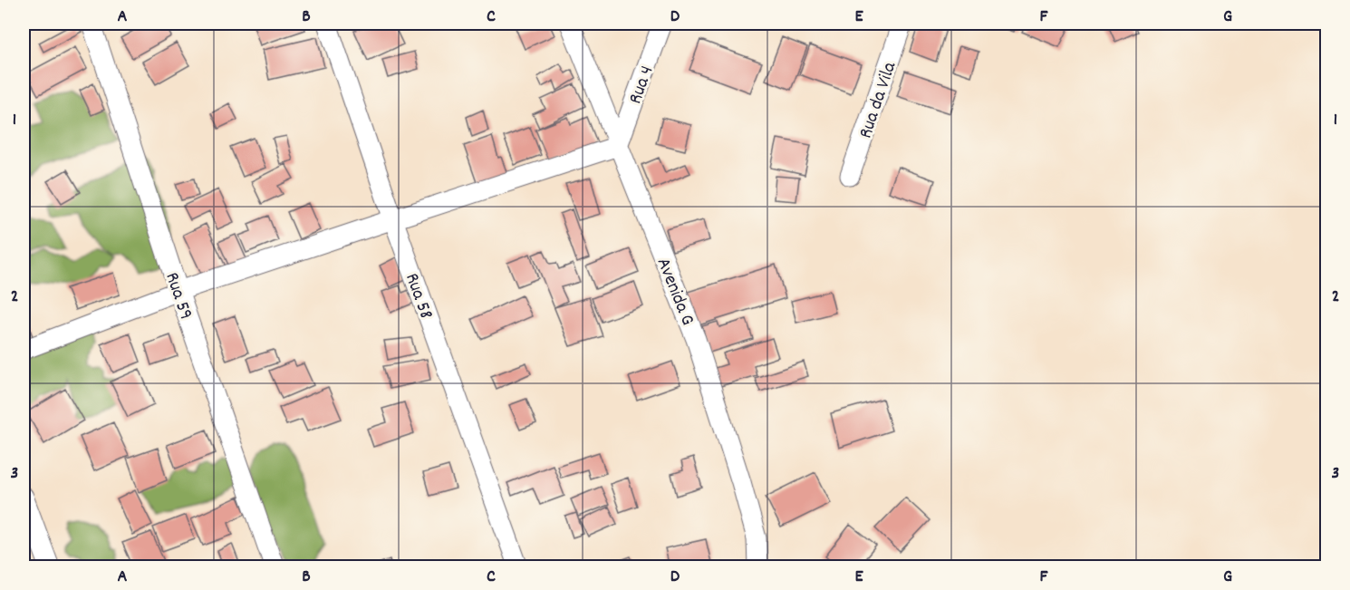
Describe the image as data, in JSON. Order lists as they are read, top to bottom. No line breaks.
{"streets":{"street":["Rua 4","Rua da Vila","Avenida G","Rua 59","Rua 58"]},"crossings":[["Rua 4","Avenida G"]],"grid":{"columns":["A","B","C","D","E","F","G"],"rows":["1","2","3"]}}
